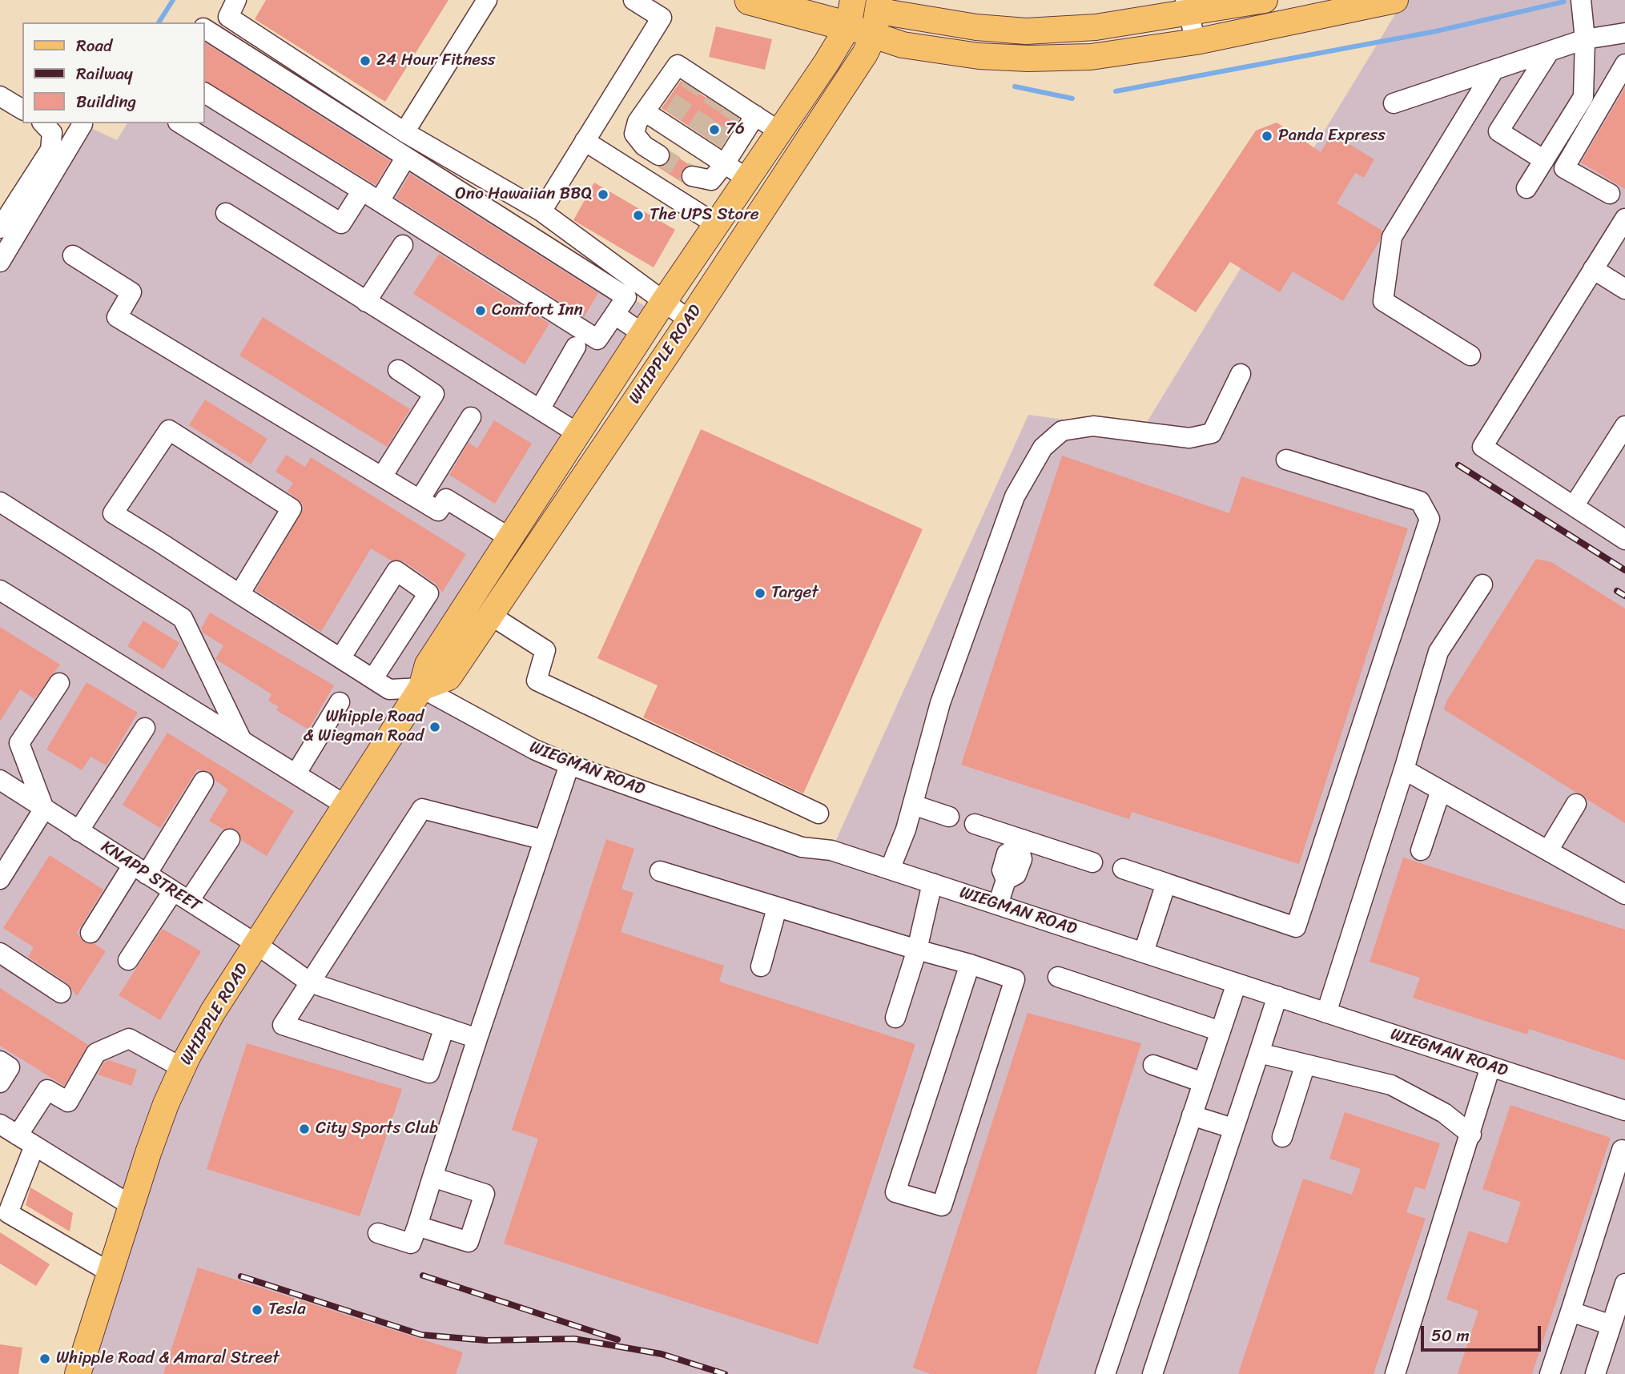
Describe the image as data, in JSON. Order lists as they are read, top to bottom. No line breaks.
{"streets":{"main road":["WHIPPLE ROAD"],"street":["WIEGMAN ROAD","KNAPP STREET"]},"crossings":[["WHIPPLE ROAD","WIEGMAN ROAD"],["WHIPPLE ROAD","KNAPP STREET"]],"places":["24 Hour Fitness","76","Panda Express","Ono Hawaiian BBQ","The UPS Store","Comfort Inn","Target","Whipple Road & Wiegman Road","City Sports Club","Tesla","Whipple Road & Amaral Street"],"legend":["Road","Railway","Building"],"scale_bar":"50 m"}
